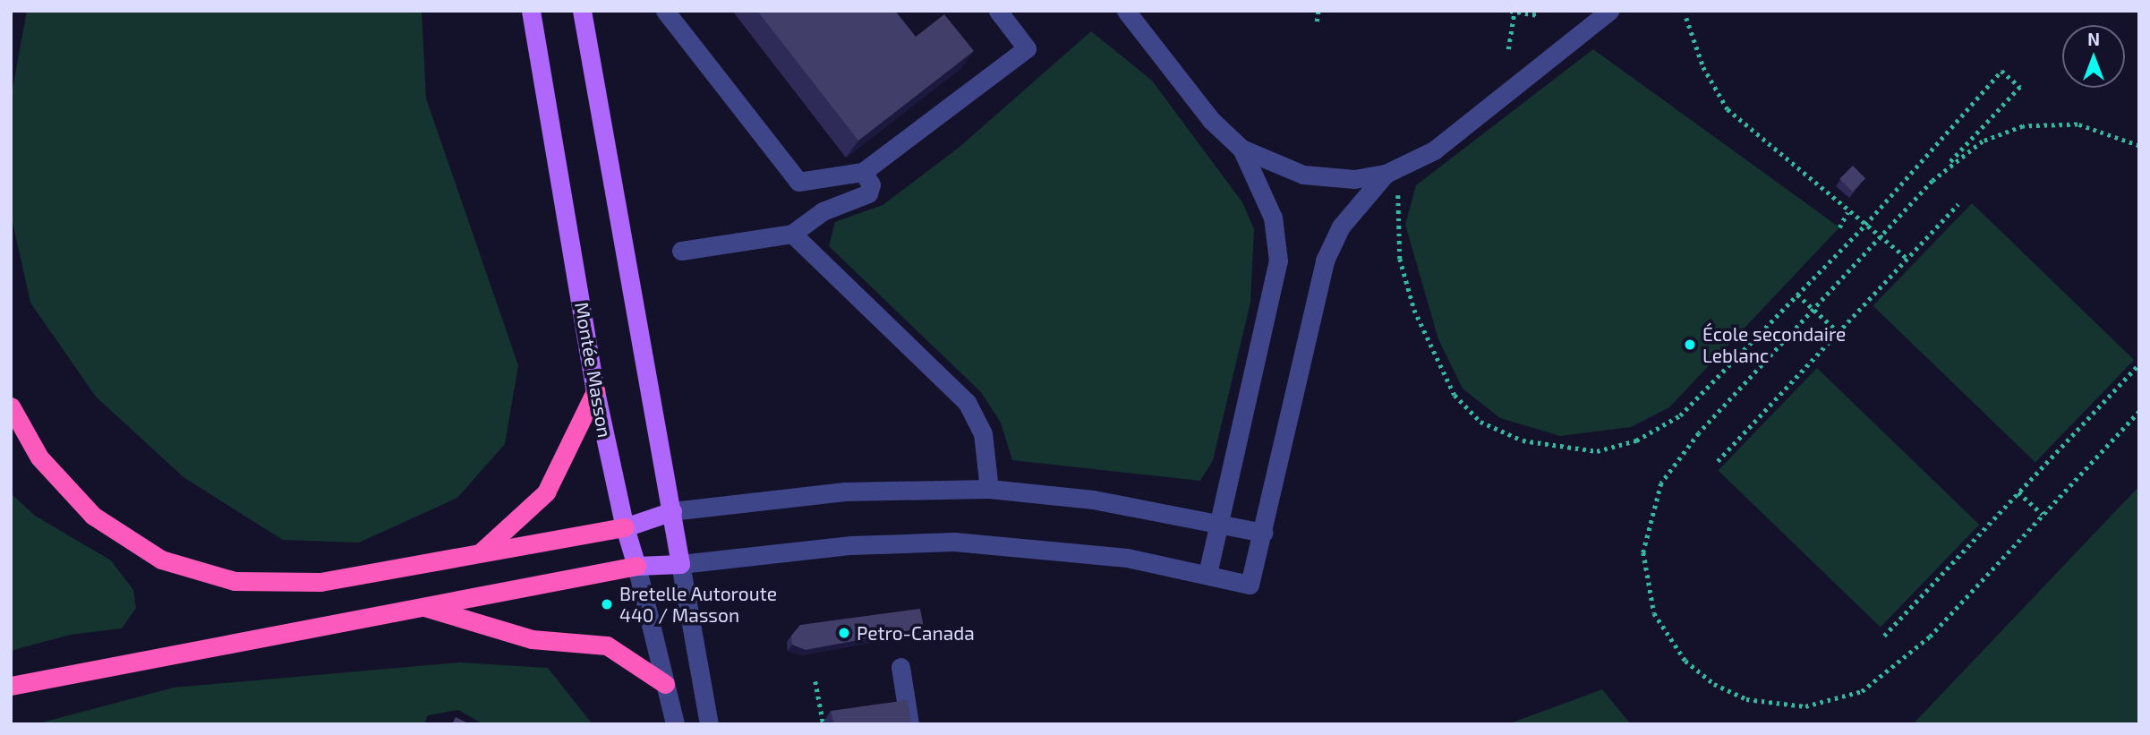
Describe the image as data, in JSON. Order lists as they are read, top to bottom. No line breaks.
{"streets":{"main road":["Montée Masson"]},"places":["École secondaire Leblanc","Bretelle Autoroute 440 / Masson","Petro-Canada"],"north":"top"}
